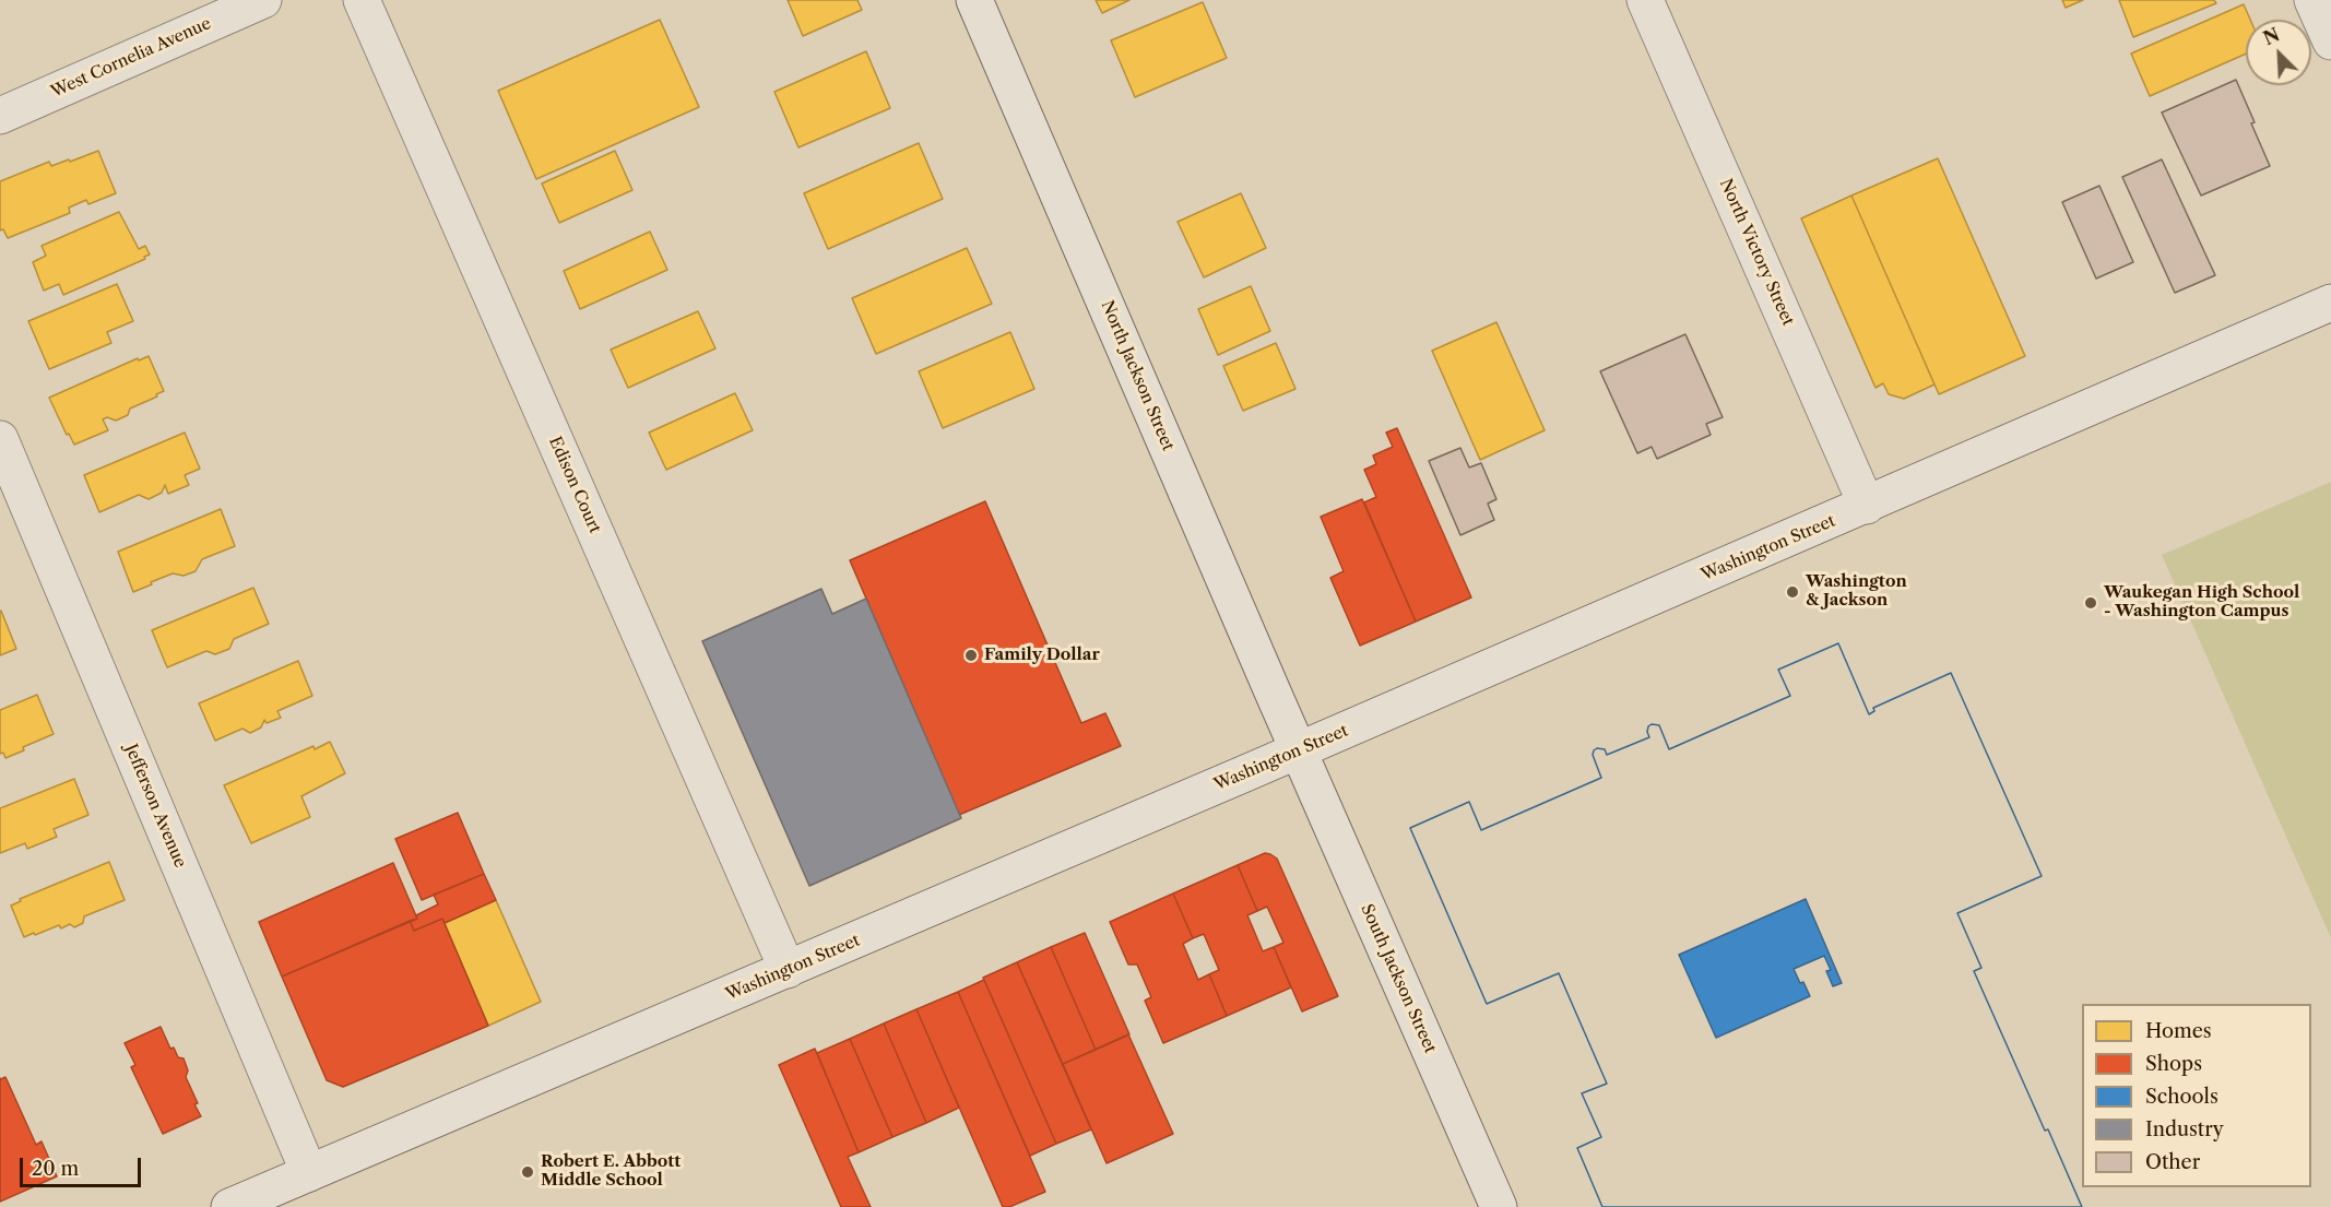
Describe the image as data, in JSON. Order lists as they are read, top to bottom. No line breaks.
{"streets":{"street":["West Cornelia Avenue","North Victory Street","North Jackson Street","Edison Court","Washington Street","Jefferson Avenue","South Jackson Street"]},"crossings":[["North Victory Street","Washington Street"],["North Jackson Street","Washington Street"],["North Jackson Street","South Jackson Street"],["Edison Court","Washington Street"],["Washington Street","Jefferson Avenue"],["Washington Street","South Jackson Street"]],"places":["Washington & Jackson","Waukegan High School - Washington Campus","Family Dollar","Robert E. Abbott Middle School"],"legend":["Homes","Shops","Schools","Industry","Other"],"scale_bar":"20 m","north":"top left"}
